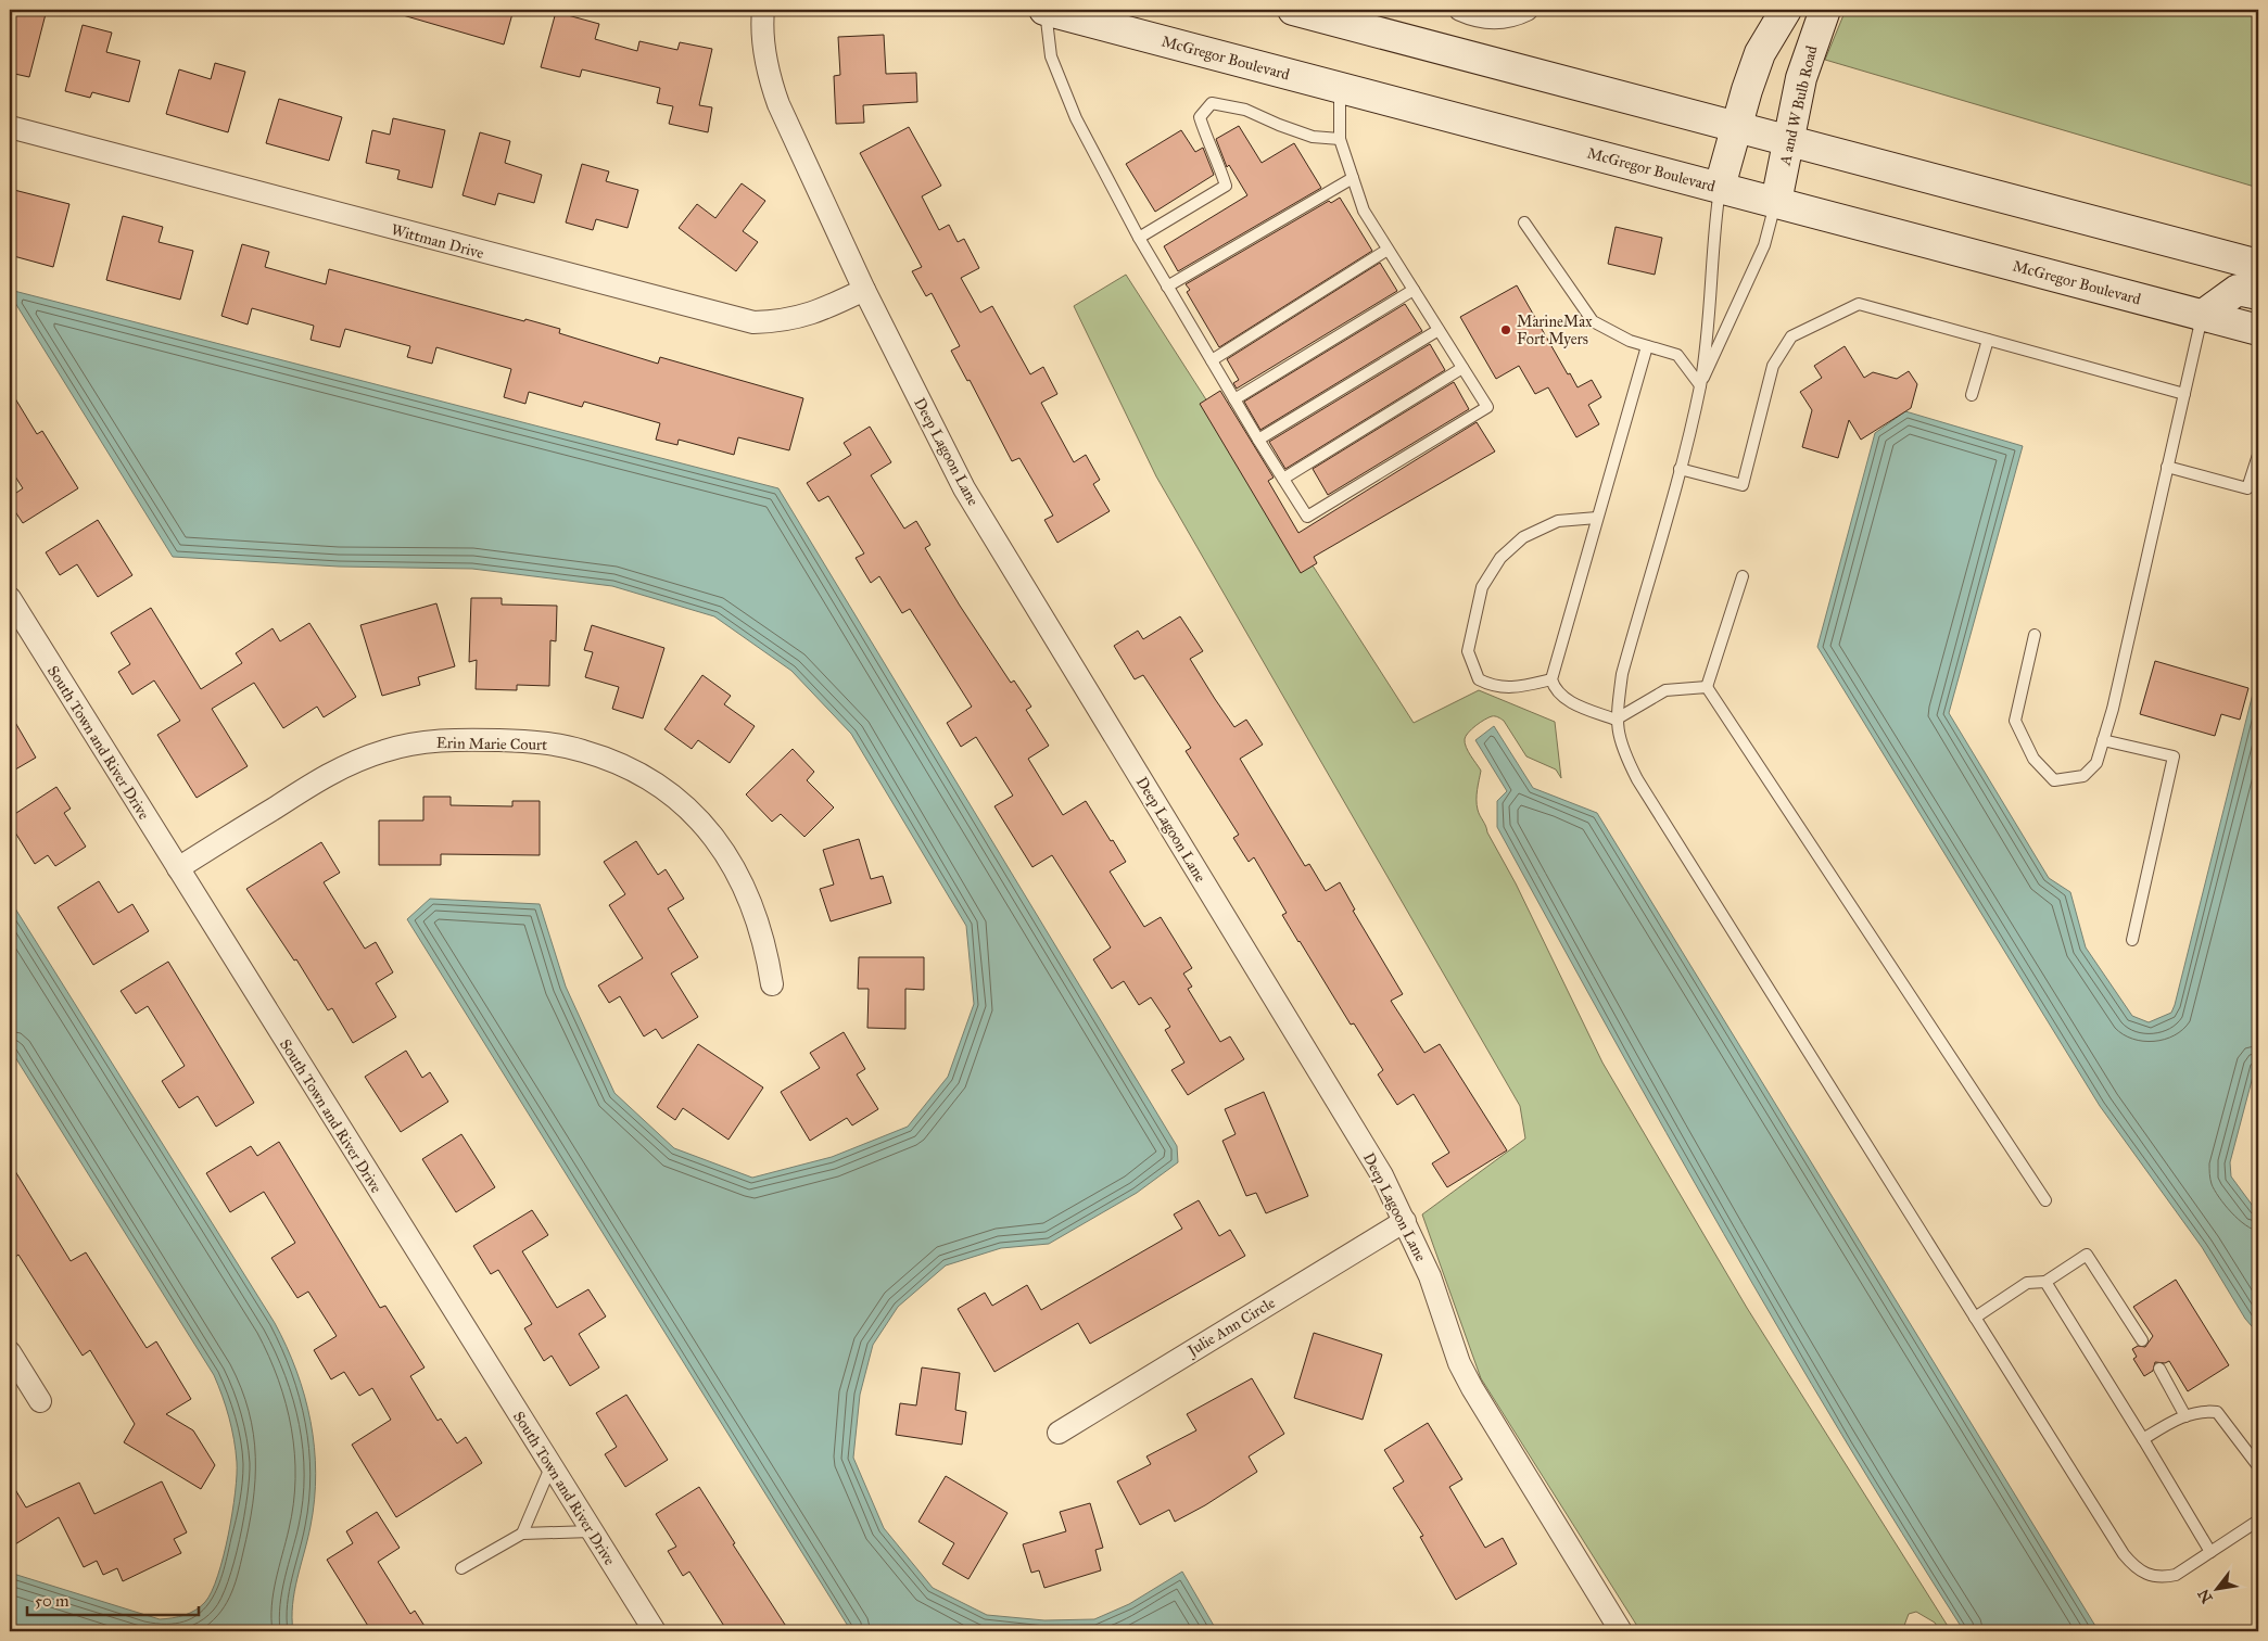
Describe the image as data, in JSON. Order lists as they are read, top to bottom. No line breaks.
{"streets":{"main road":["McGregor Boulevard","A and W Bulb Road"],"street":["Wittman Drive","Deep Lagoon Lane","South Town and River Drive","Erin Marie Court","Julie Ann Circle"]},"crossings":[["McGregor Boulevard","A and W Bulb Road"],["Wittman Drive","Deep Lagoon Lane"],["Deep Lagoon Lane","Julie Ann Circle"],["South Town and River Drive","Erin Marie Court"]],"places":["MarineMax Fort Myers"],"scale_bar":"50 m","north":"bottom left"}
